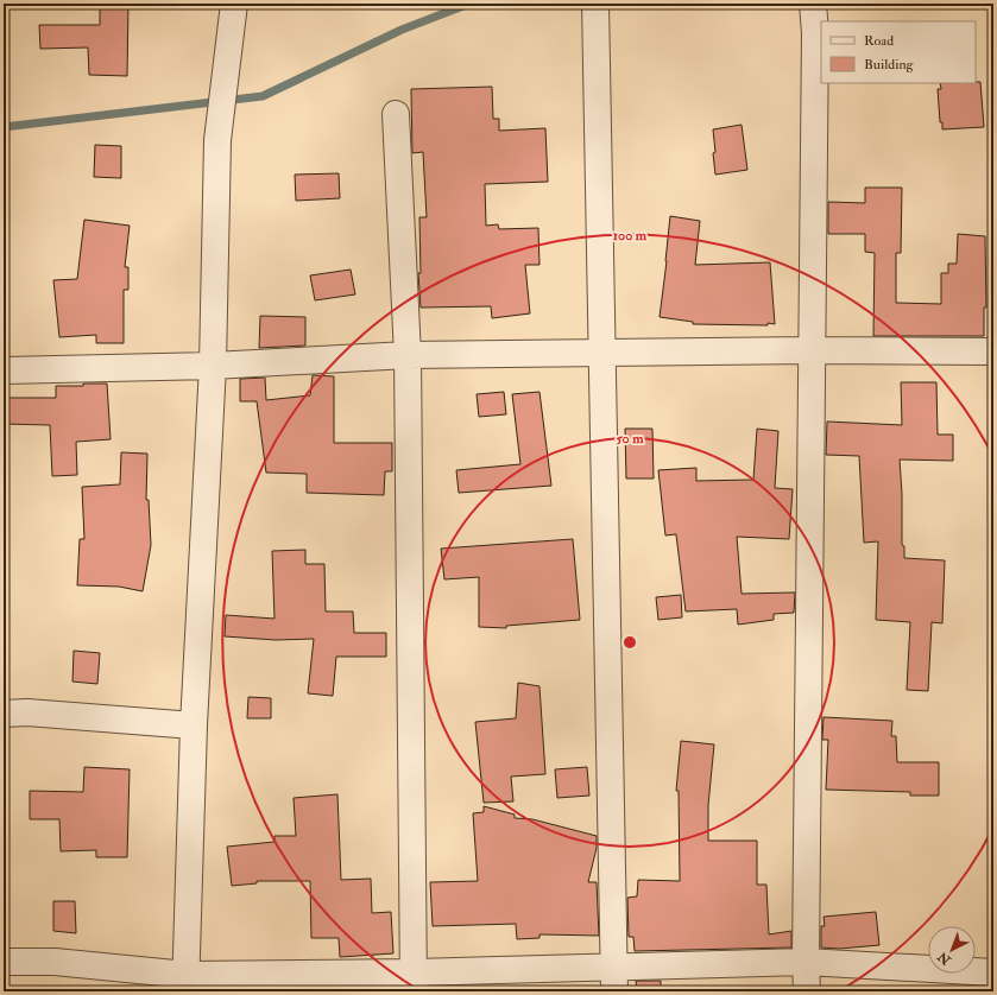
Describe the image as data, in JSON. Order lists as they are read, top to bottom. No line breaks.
{"legend":["Road","Building"],"north":"bottom left","rings":["100 m","50 m"]}
